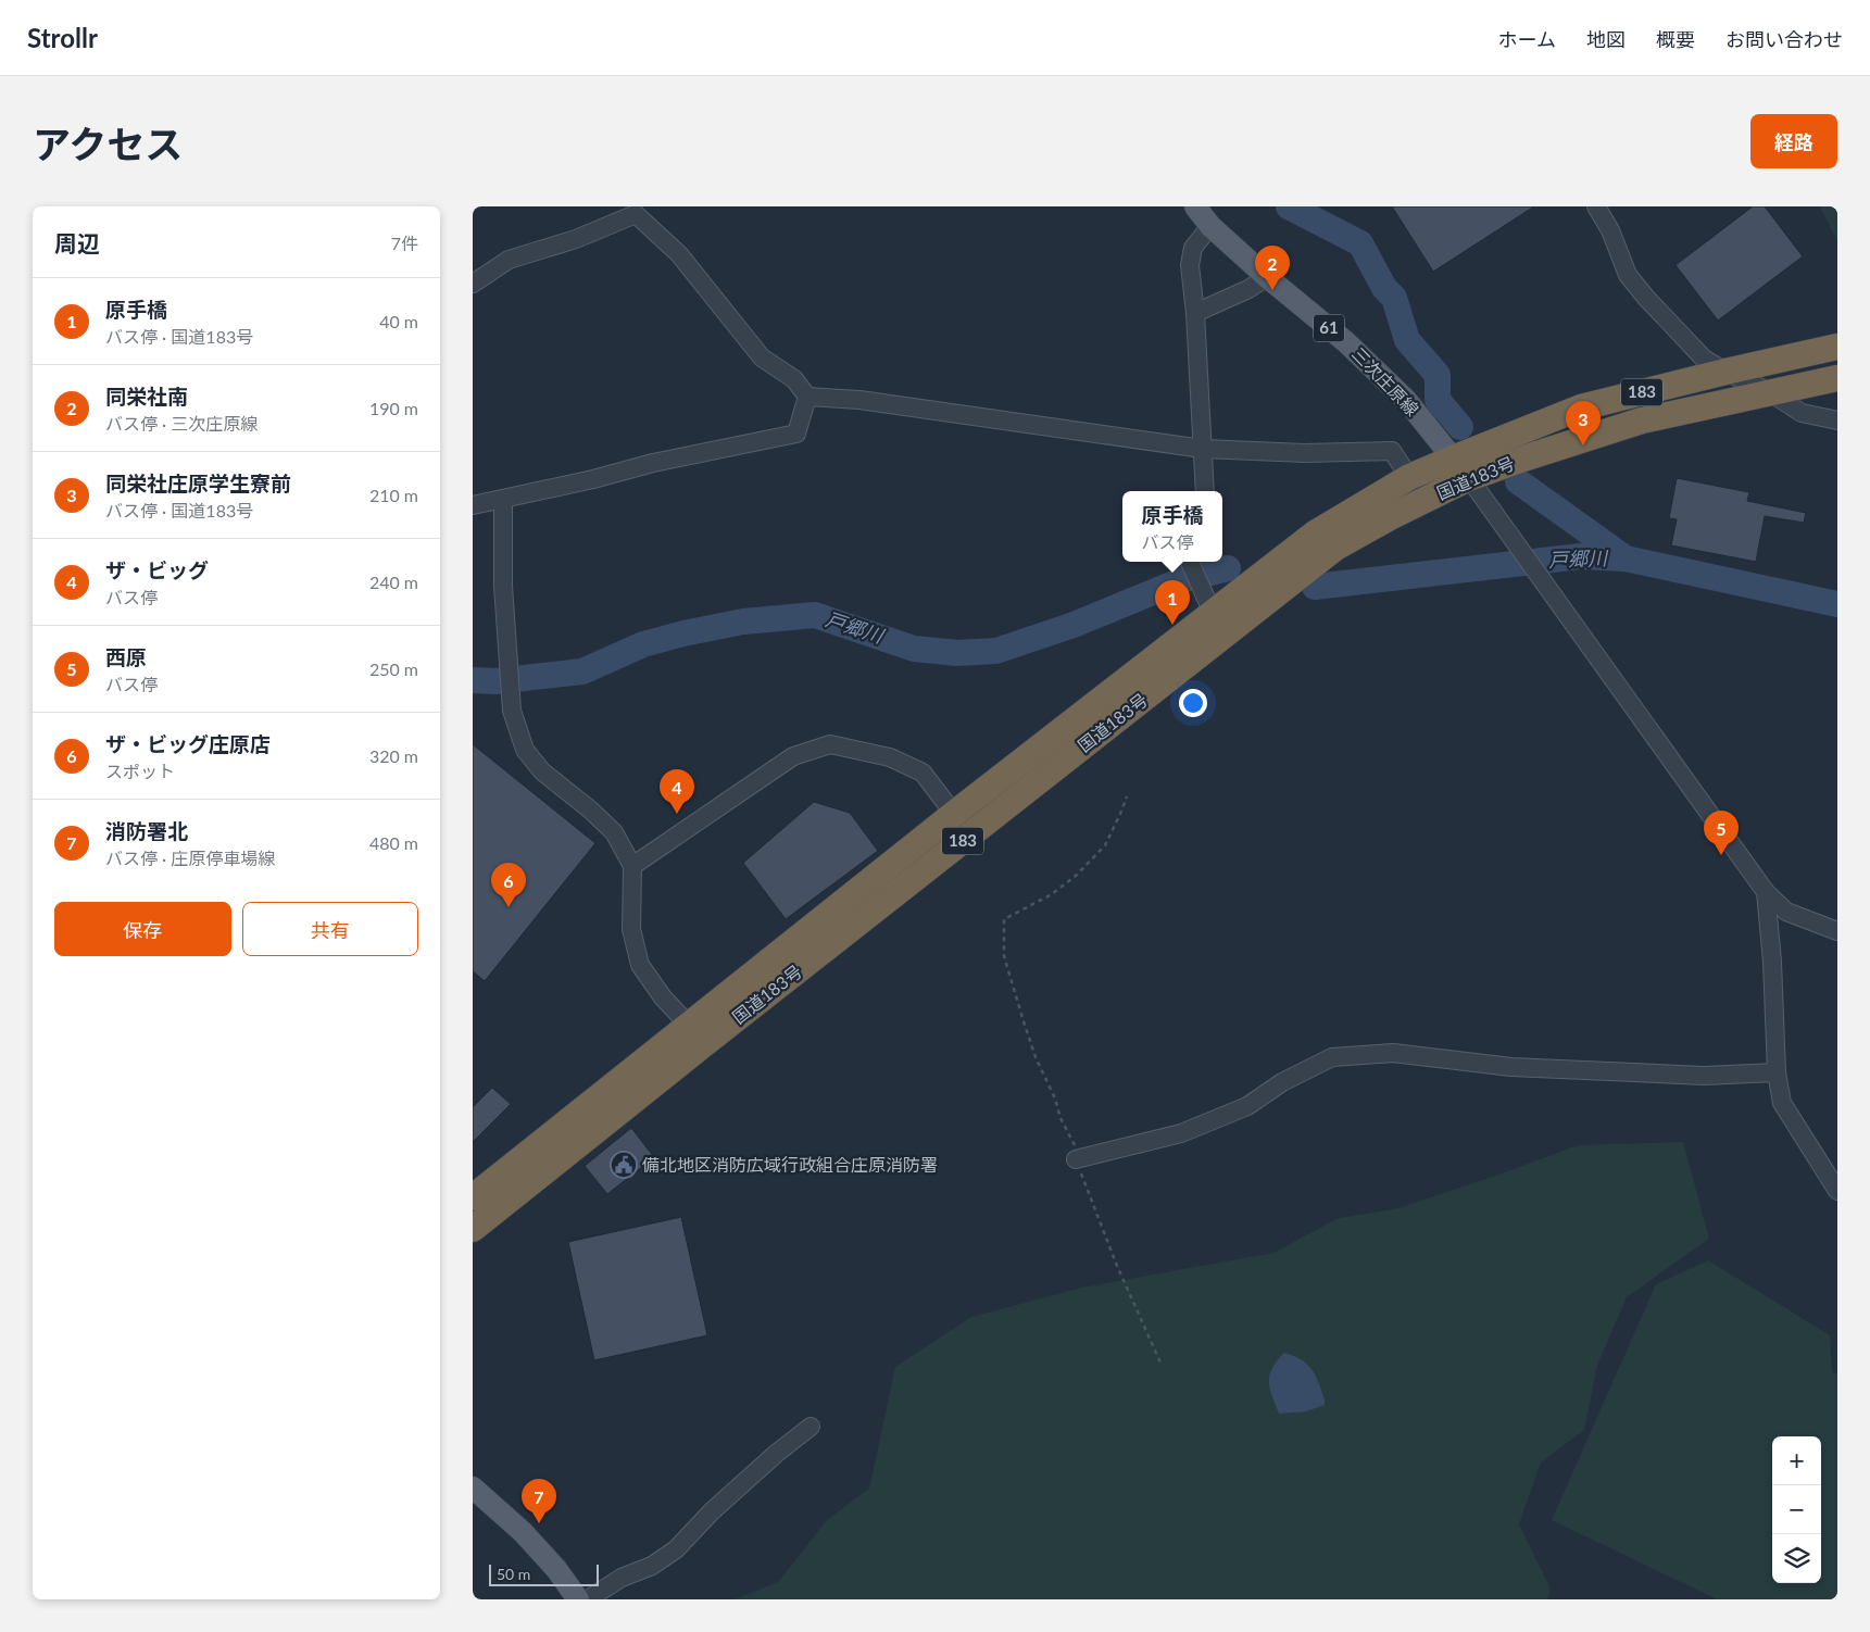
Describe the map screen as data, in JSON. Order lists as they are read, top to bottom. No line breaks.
{"streets":{"highway":["183","国道183号"],"main road":["61","三次庄原線"]},"crossings":[["三次庄原線","国道183号"]],"water":["戸郷川"],"places":{"public building":["備北地区消防広域行政組合庄原消防署"]},"scale_bar":"50 m","page":{"header":"Strollr","nav":["ホーム","地図","概要","お問い合わせ"],"title":"アクセス","buttons":["経路",["保存","共有"]],"heading":["周辺","7件"],"pins":["2","3","1","4","5","6","7"],"list":[{"mark":"1","name":"原手橋","note":"バス停 · 国道183号","value":"40 m"},{"mark":"2","name":"同栄社南","note":"バス停 · 三次庄原線","value":"190 m"},{"mark":"3","name":"同栄社庄原学生寮前","note":"バス停 · 国道183号","value":"210 m"},{"mark":"4","name":"ザ・ビッグ","note":"バス停","value":"240 m"},{"mark":"5","name":"西原","note":"バス停","value":"250 m"},{"mark":"6","name":"ザ・ビッグ庄原店","note":"スポット","value":"320 m"},{"mark":"7","name":"消防署北","note":"バス停 · 庄原停車場線","value":"480 m"}],"popup":["原手橋","バス停"],"map_buttons":["+","−"],"scale":"50 m"}}
